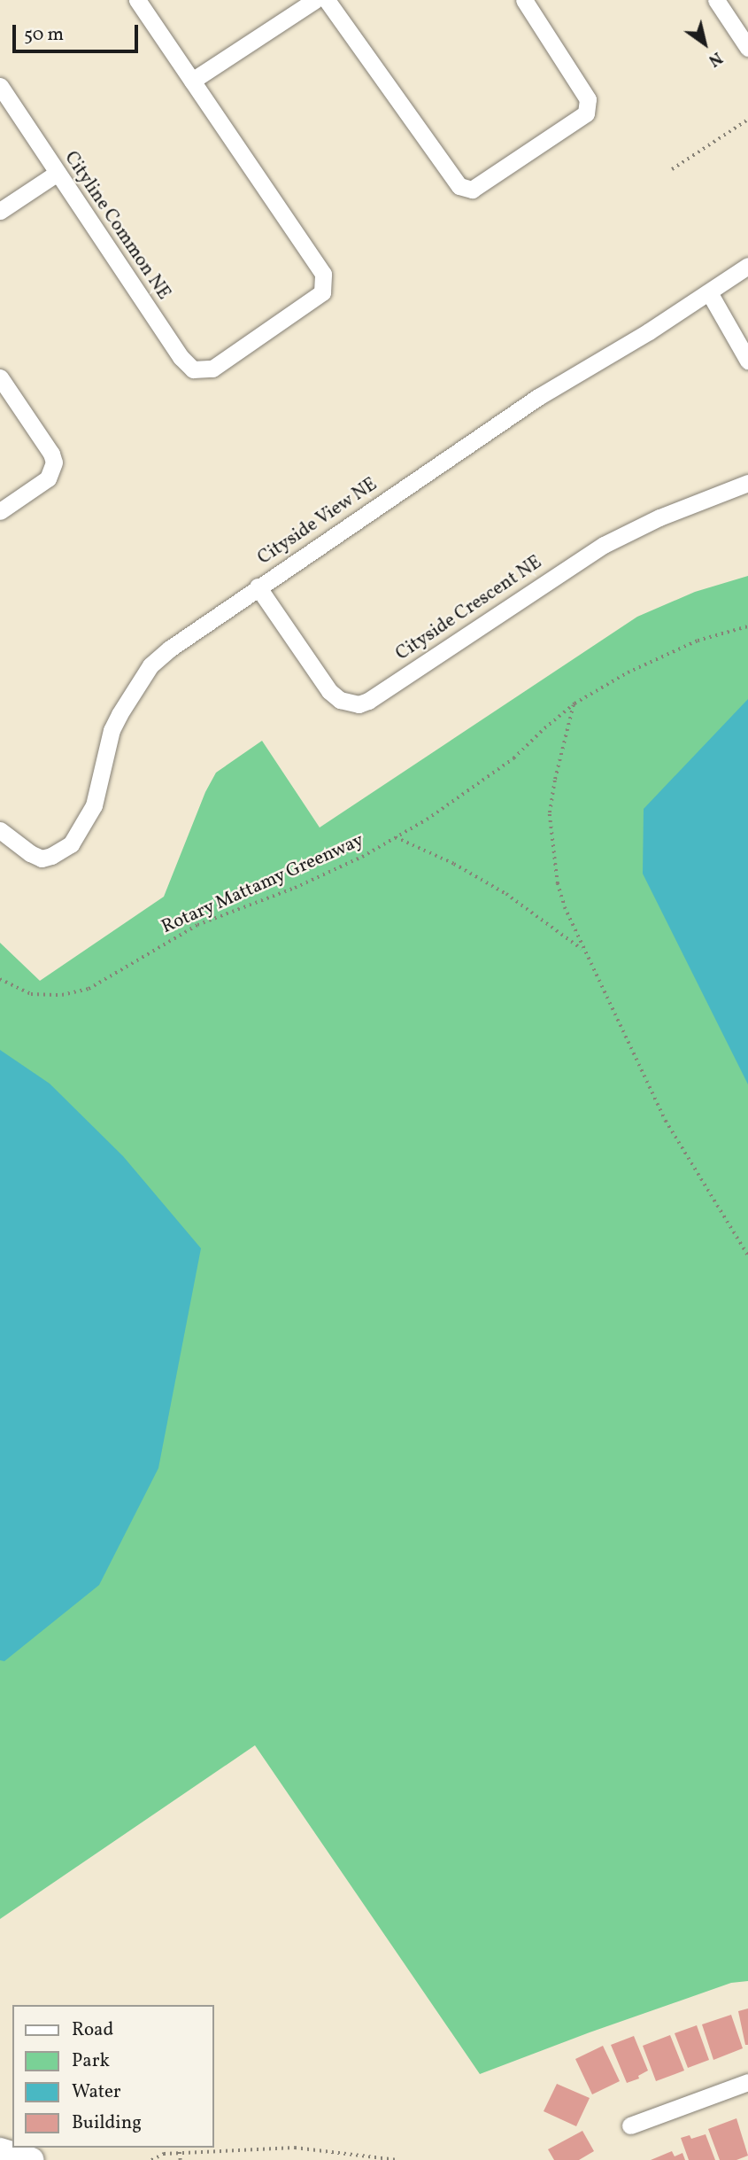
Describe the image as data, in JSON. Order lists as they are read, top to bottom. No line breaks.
{"streets":{"street":["Cityline Common NE","Cityside View NE","Cityside Crescent NE"],"path":["Rotary Mattamy Greenway"]},"crossings":[["Cityside View NE","Cityside Crescent NE"]],"legend":["Road","Park","Water","Building"],"scale_bar":"50 m","north":"bottom right"}
